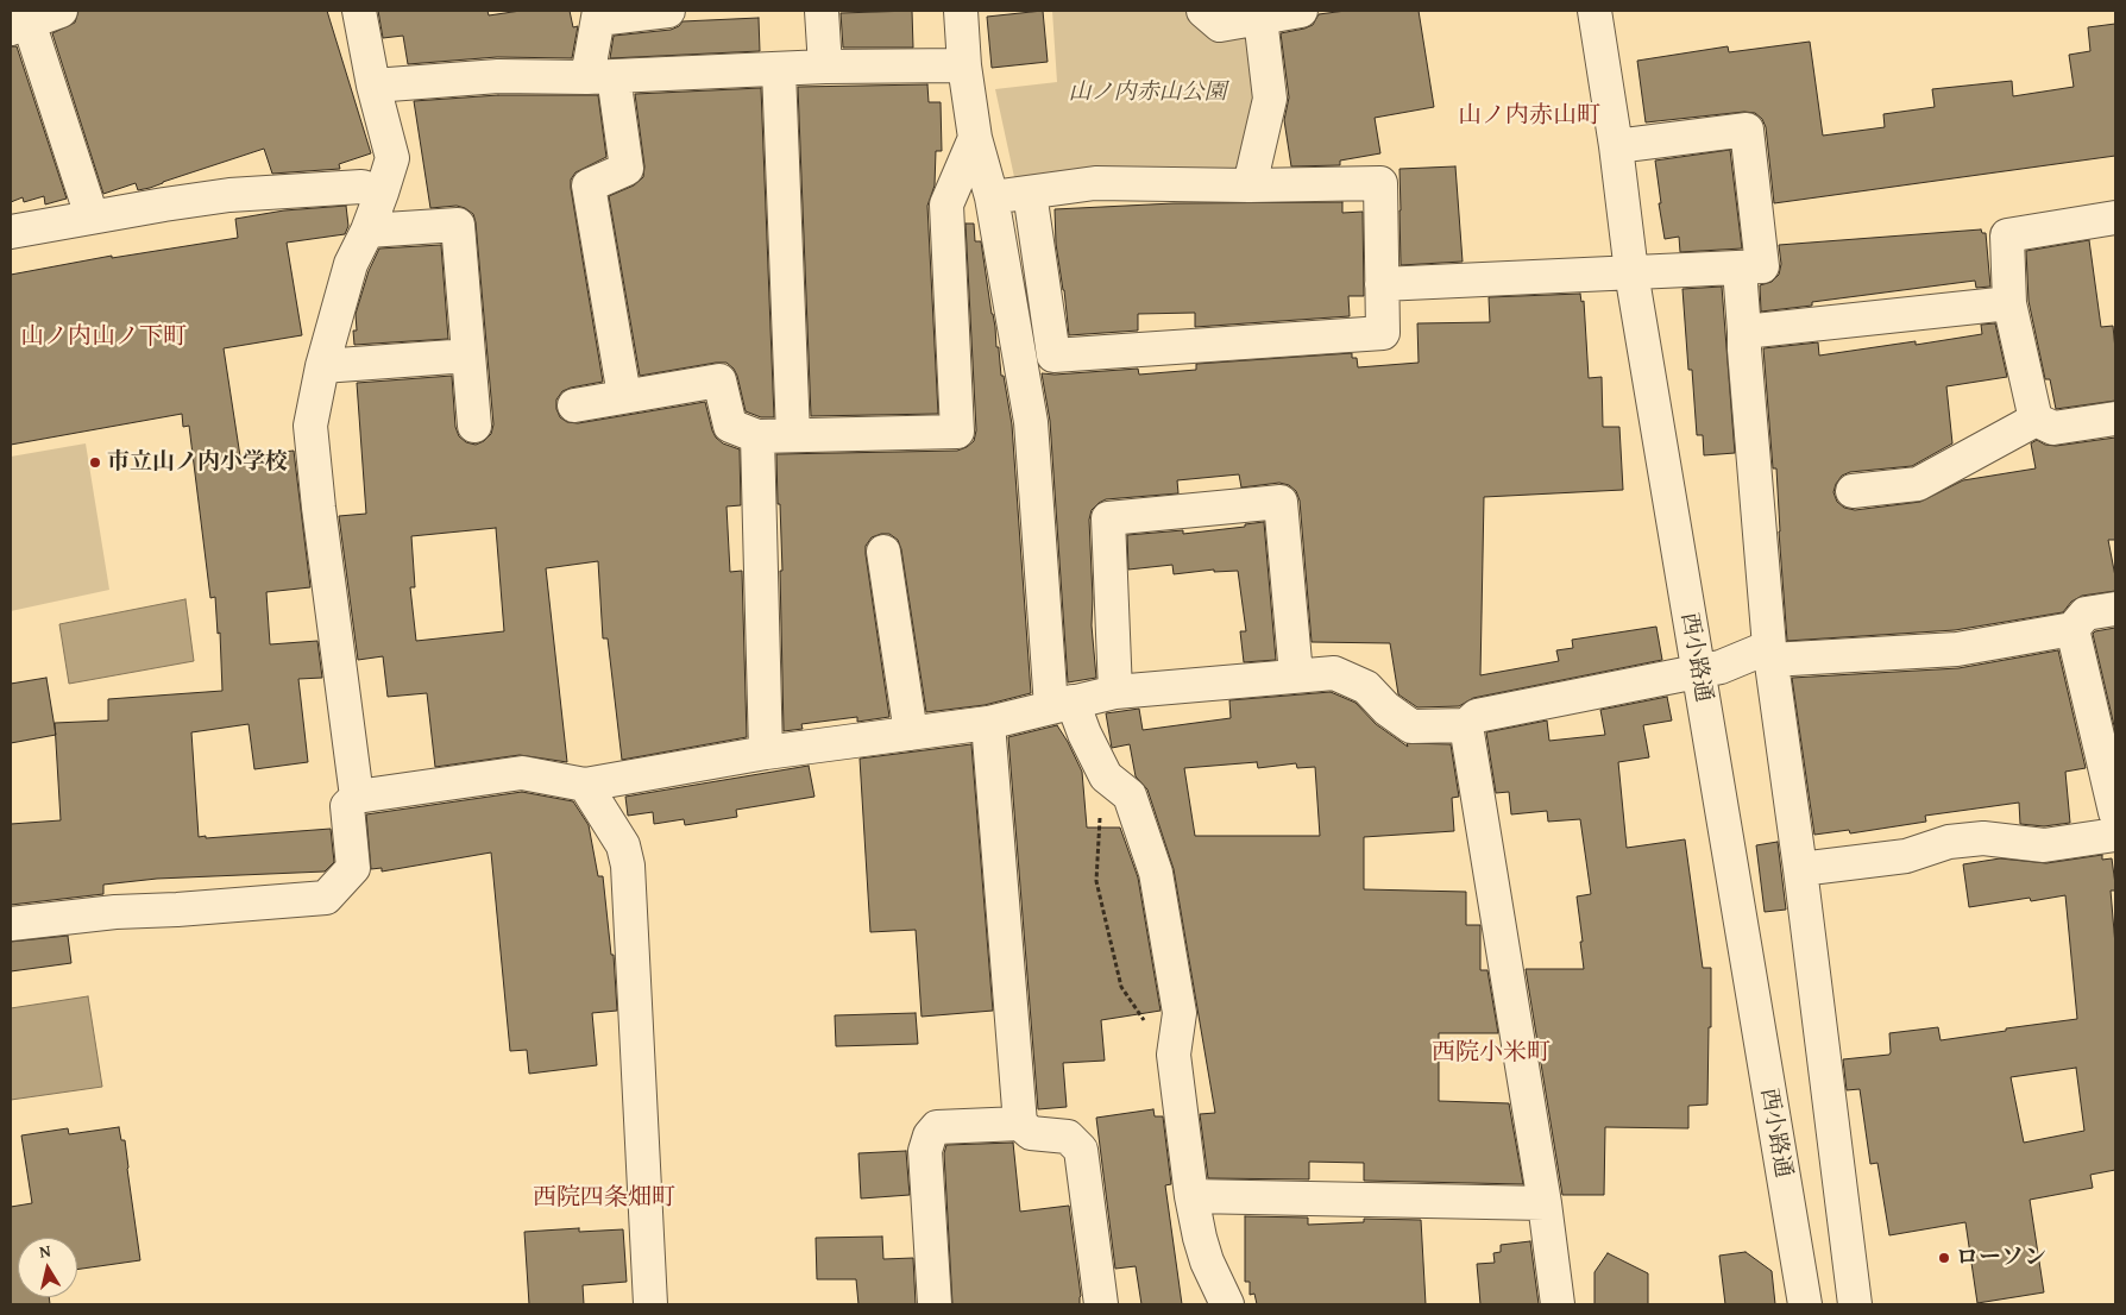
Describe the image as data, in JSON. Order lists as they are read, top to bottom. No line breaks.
{"streets":{"street":["西小路通"]},"districts":["山ノ内赤山町","山ノ内山ノ下町","西院小米町","西院四条畑町"],"parks":["山ノ内赤山公園"],"places":["市立山ノ内小学校","ローソン"],"north":"top"}
